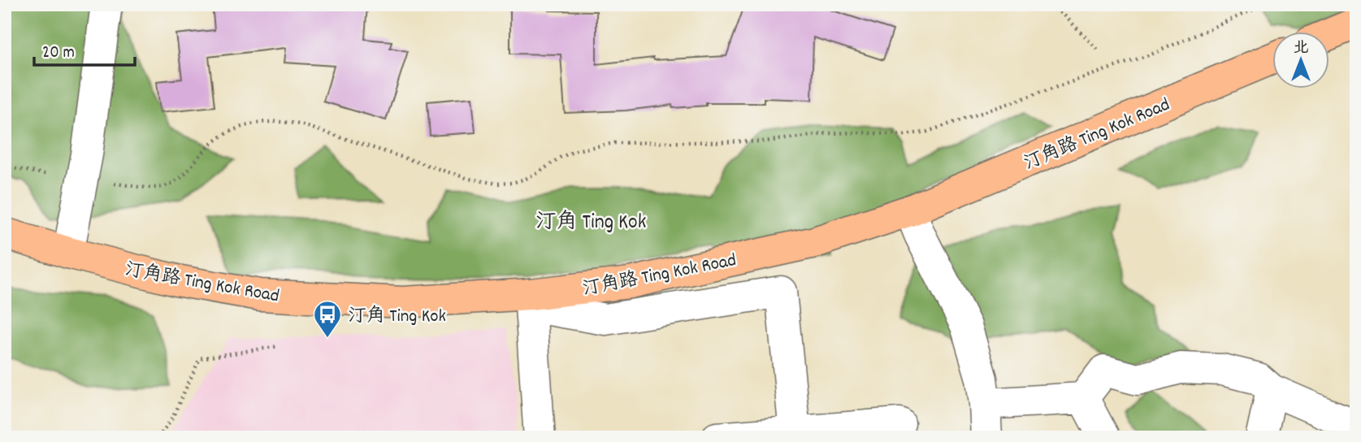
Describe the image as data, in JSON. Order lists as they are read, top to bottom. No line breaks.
{"streets":{"main road":["汀角路 Ting Kok Road"]},"districts":["汀角 Ting Kok"],"places":{"bus stop":["汀角 Ting Kok"]},"scale_bar":"20 m","north":"top"}
